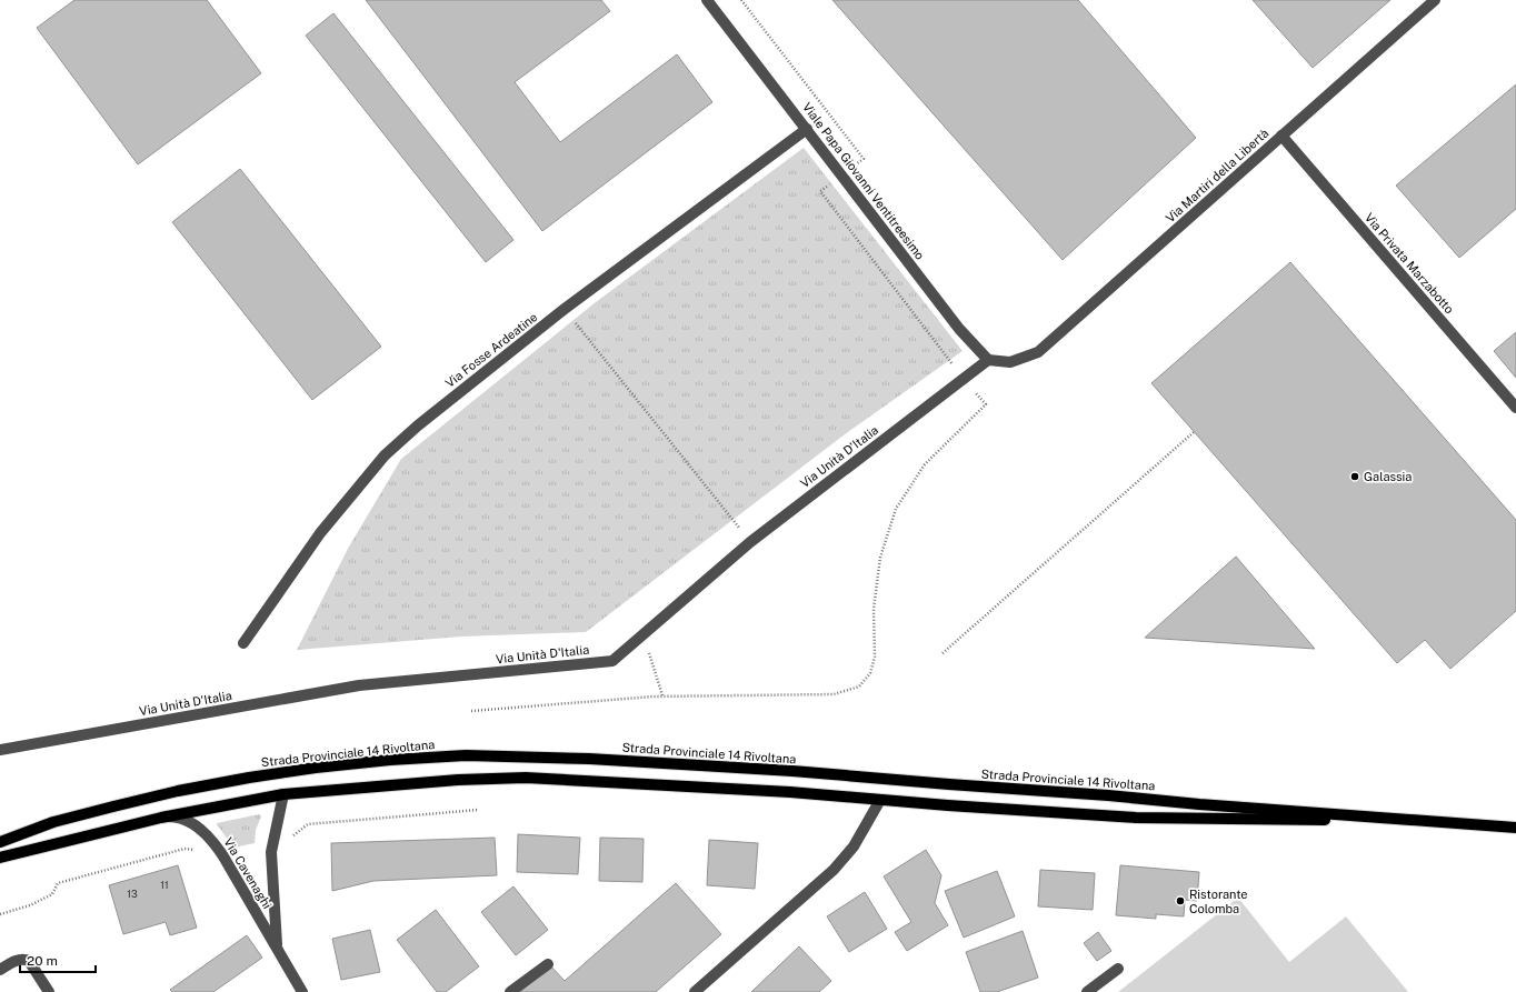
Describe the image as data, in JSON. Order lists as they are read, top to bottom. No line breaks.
{"streets":{"main road":["Strada Provinciale 14 Rivoltana"],"street":["Via Martiri della Libertà","Viale Papa Giovanni Ventitreesimo","Via Privata Marzabotto","Via Fosse Ardeatine","Via Unità D'Italia","Via Cavenaghi"]},"crossings":[["Via Martiri della Libertà","Viale Papa Giovanni Ventitreesimo"],["Via Martiri della Libertà","Via Privata Marzabotto"],["Via Martiri della Libertà","Via Unità D'Italia"],["Viale Papa Giovanni Ventitreesimo","Via Fosse Ardeatine"],["Viale Papa Giovanni Ventitreesimo","Via Unità D'Italia"],["Strada Provinciale 14 Rivoltana","Via Cavenaghi"]],"places":["Galassia","Ristorante Colomba"],"house_numbers":["11","13"],"scale_bar":"20 m"}
